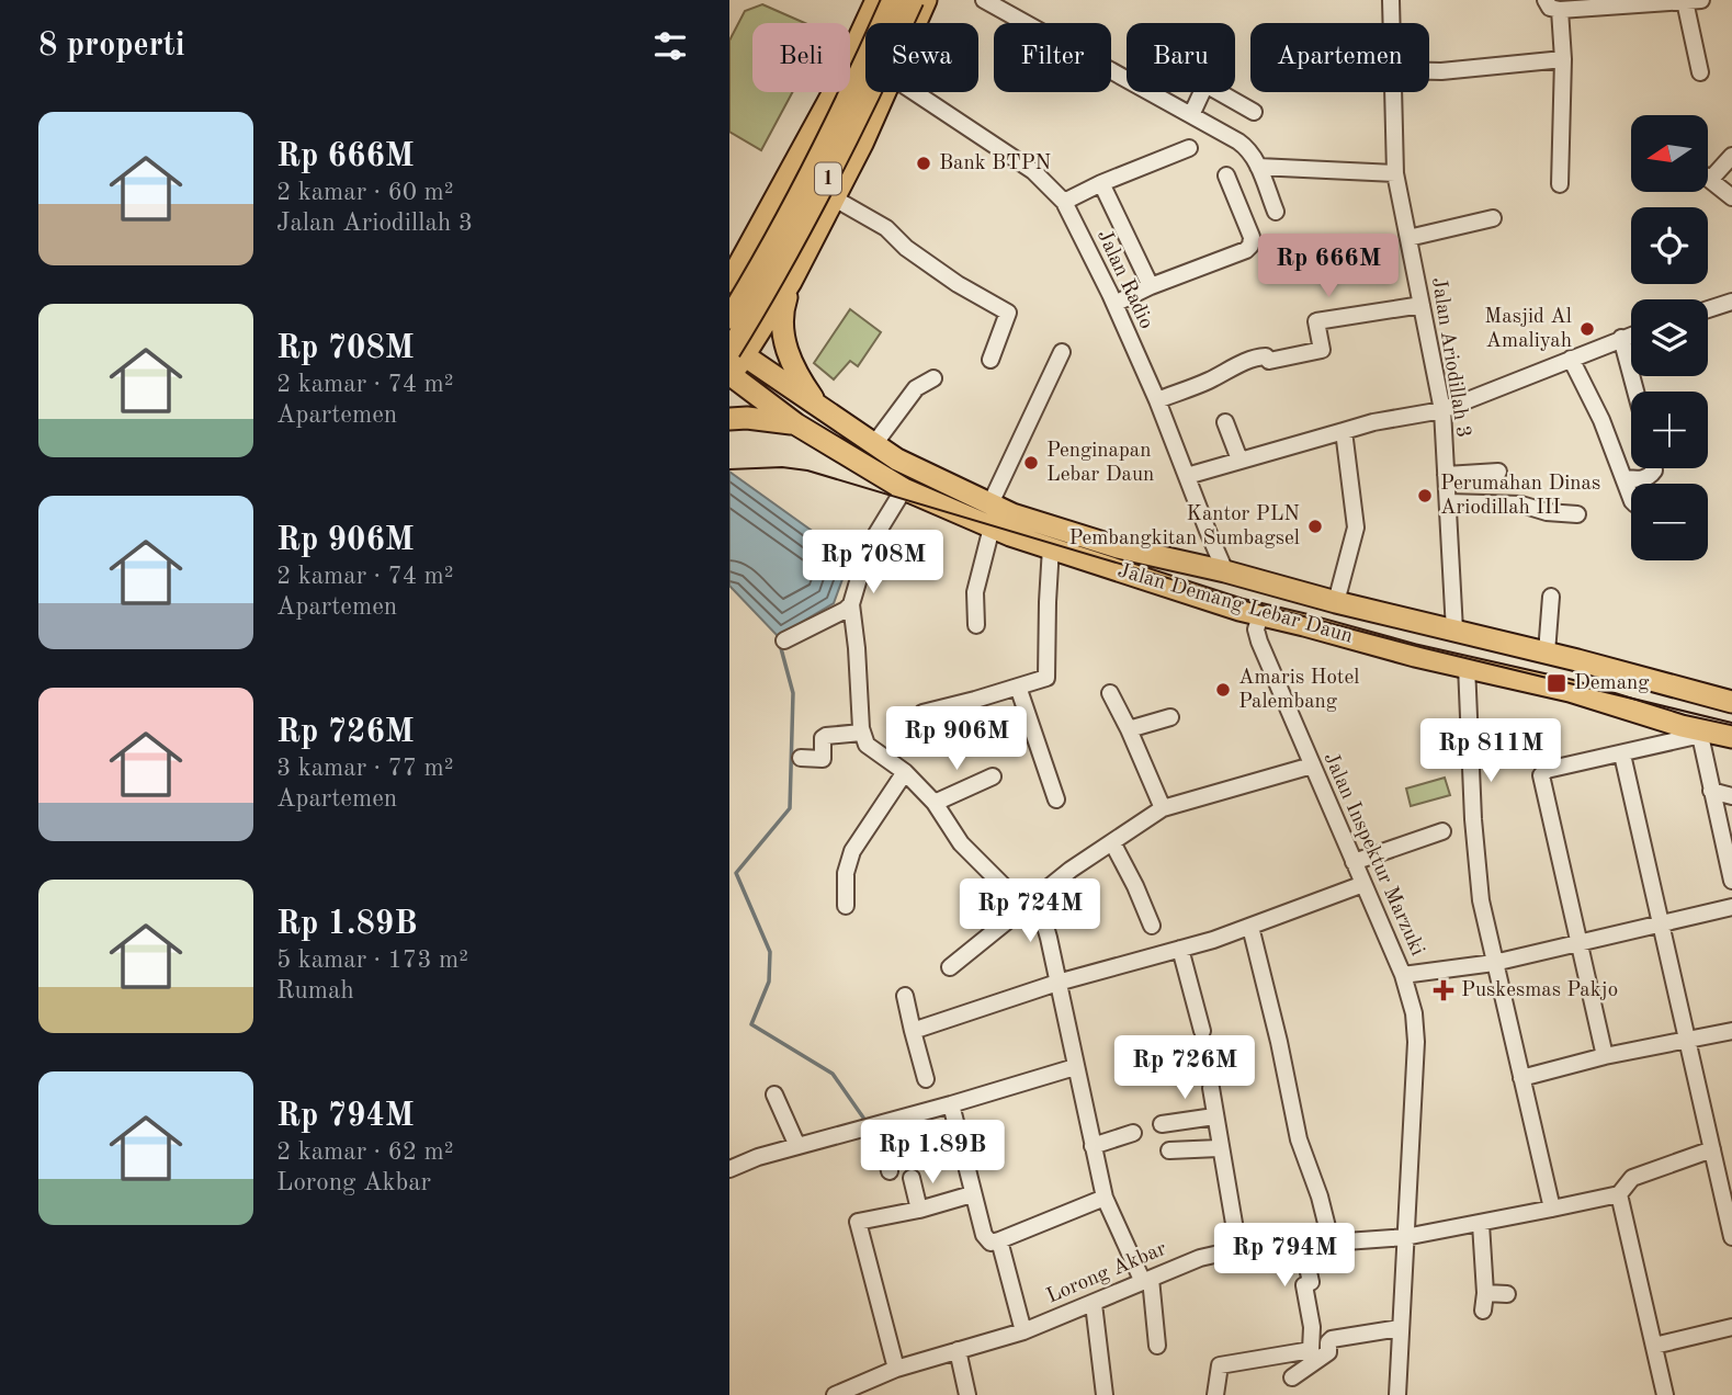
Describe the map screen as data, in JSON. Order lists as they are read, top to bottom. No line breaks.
{"streets":{"highway":["1","Jalan Demang Lebar Daun"],"street":["Jalan Radio","Jalan Ariodillah 3","Jalan Inspektur Marzuki","Lorong Akbar"]},"crossings":[["1","Jalan Demang Lebar Daun"],["Jalan Radio","Jalan Demang Lebar Daun"],["Jalan Ariodillah 3","Jalan Demang Lebar Daun"],["Jalan Demang Lebar Daun","Jalan Inspektur Marzuki"],["Jalan Inspektur Marzuki","Lorong Akbar"]],"places":{"other":["Bank BTPN","Masjid Al Amaliyah","Penginapan Lebar Daun","Perumahan Dinas Ariodillah III","Kantor PLN Pembangkitan Sumbagsel","Amaris Hotel Palembang"],"transit":["Demang"],"health":["Puskesmas Pakjo"]},"north":"left","page":{"heading":"8 properti","chip":["Beli","Sewa","Filter","Baru","Apartemen"],"list":[{"name":"Rp 666M","note":"2 kamar · 60 m² · Jalan Ariodillah 3"},{"name":"Rp 708M","note":"2 kamar · 74 m² · Apartemen"},{"name":"Rp 906M","note":"2 kamar · 74 m² · Apartemen"},{"name":"Rp 726M","note":"3 kamar · 77 m² · Apartemen"},{"name":"Rp 1.89B","note":"5 kamar · 173 m² · Rumah"},{"name":"Rp 794M","note":"2 kamar · 62 m² · Lorong Akbar"}],"map_buttons":["+","−"],"price":["Rp 666M","Rp 708M","Rp 906M","Rp 811M","Rp 724M","Rp 726M","Rp 1.89B","Rp 794M"]}}
